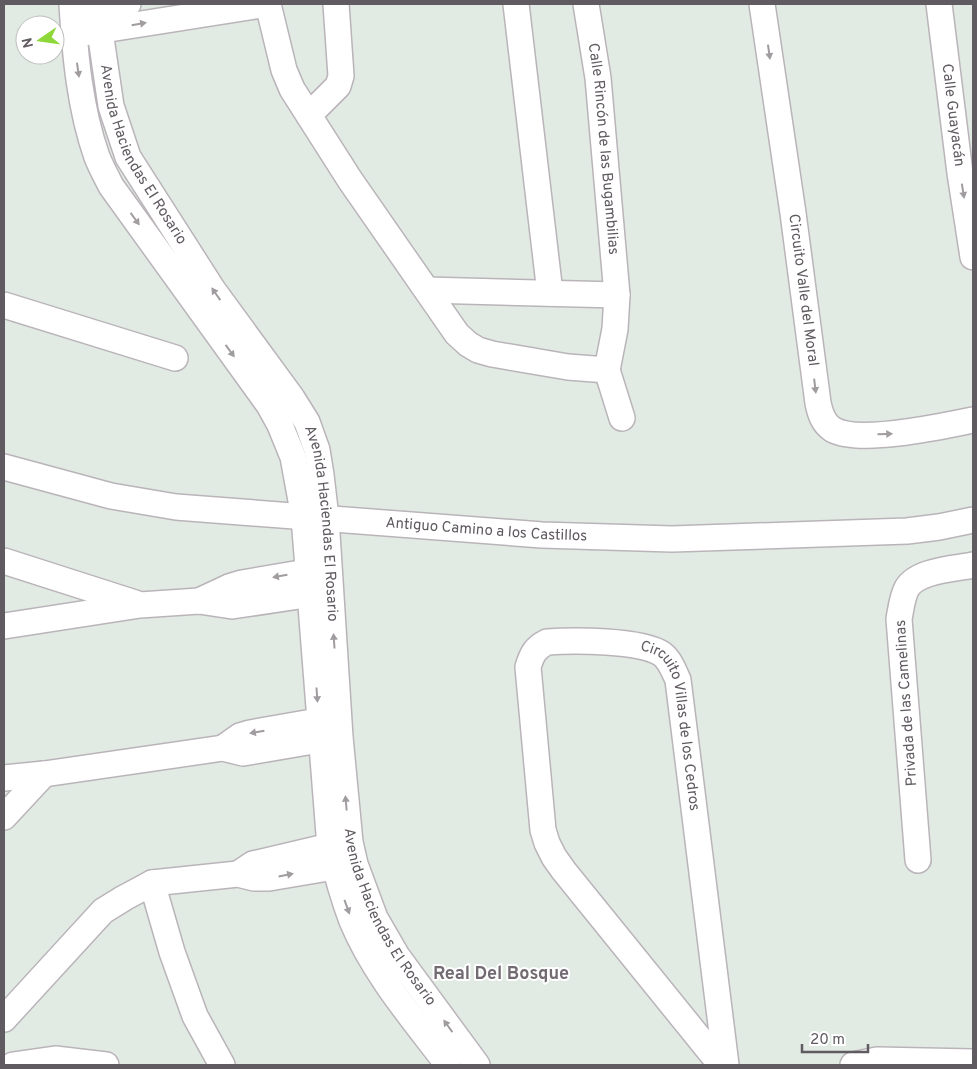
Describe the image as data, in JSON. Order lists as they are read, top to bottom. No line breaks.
{"streets":{"street":["Calle Guayacán","Calle Rincón de las Bugambilias","Avenida Haciendas El Rosario","Circuito Valle del Moral","Antiguo Camino a los Castillos","Privada de las Camelinas","Circuito Villas de los Cedros"]},"crossings":[["Avenida Haciendas El Rosario","Antiguo Camino a los Castillos"]],"one_way":["Calle Guayacán","Circuito Valle del Moral"],"districts":["Real Del Bosque"],"scale_bar":"20 m","north":"left"}
